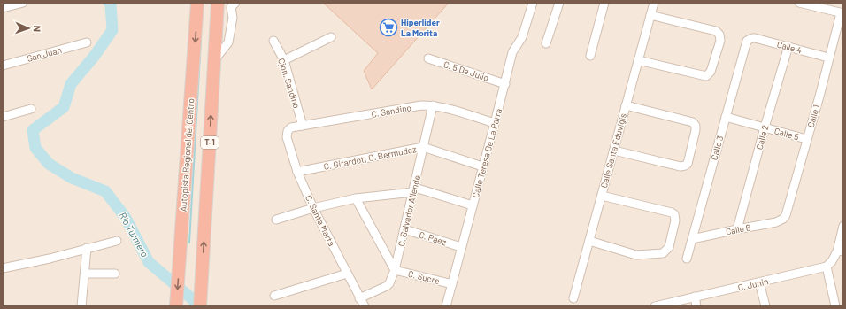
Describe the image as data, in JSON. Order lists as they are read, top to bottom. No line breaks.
{"streets":{"highway":["T-1","Autopista Regional del Centro"],"street":["Calle 4","San Juan","C. 5 De Julio","Cjon. Sandino","C. Sandino","Calle 1","Calle 5","Calle 2","Calle 3","Calle Santa Eduvigis","Calle Teresa De La Parra","C. Girardot; C. Bermudez","C. Salvador Allende","C. Santa Marta","Calle 6","C. Paez","C. Sucre","C. Junin"]},"crossings":[["Calle 4","Calle 1"],["Calle 4","Calle 2"],["Calle 4","Calle 3"],["C. 5 De Julio","Calle Teresa De La Parra"],["Cjon. Sandino","C. Sandino"],["C. Sandino","Calle Teresa De La Parra"],["C. Sandino","C. Salvador Allende"],["C. Sandino","C. Santa Marta"],["Calle 1","Calle 5"],["Calle 1","Calle 6"],["Calle 5","Calle 2"],["Calle 5","Calle 3"],["Calle 2","Calle 6"],["Calle 3","Calle 6"],["Calle Teresa De La Parra","C. Girardot; C. Bermudez"],["Calle Teresa De La Parra","C. Paez"],["Calle Teresa De La Parra","C. Sucre"],["C. Girardot; C. Bermudez","C. Salvador Allende"],["C. Girardot; C. Bermudez","C. Santa Marta"],["C. Salvador Allende","C. Santa Marta"],["C. Salvador Allende","C. Paez"],["C. Salvador Allende","C. Sucre"]],"water":["Río Turmero"],"places":{"supermarket":["Hiperlider La Morita"]},"north":"right"}
